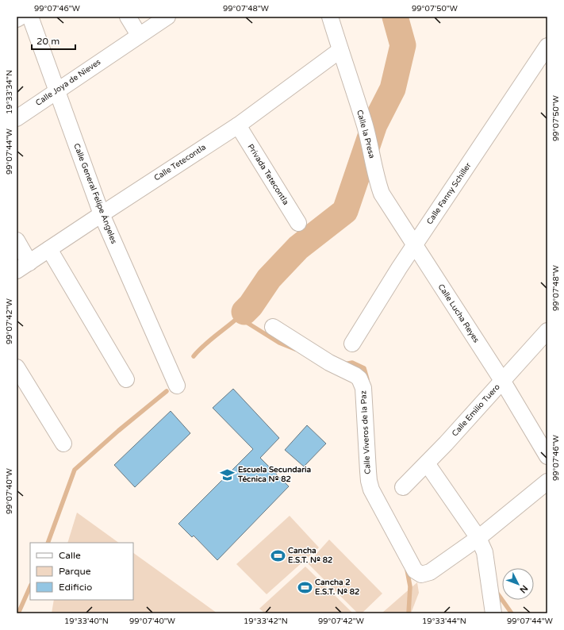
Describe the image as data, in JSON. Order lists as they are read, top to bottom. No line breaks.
{"streets":{"street":["Calle Joya de Nieves","Calle la Presa","Calle Tetecontla","Privada Tetecontla","Calle General Felipe Ángeles","Calle Fanny Schiller","Calle Lucha Reyes","Calle Emilio Tuero","Calle Viveros de la Paz"]},"crossings":[["Calle Joya de Nieves","Calle General Felipe Ángeles"],["Calle la Presa","Calle Tetecontla"],["Calle la Presa","Calle Fanny Schiller"],["Calle la Presa","Calle Lucha Reyes"],["Calle Tetecontla","Privada Tetecontla"],["Calle Tetecontla","Calle General Felipe Ángeles"],["Calle Fanny Schiller","Calle Lucha Reyes"],["Calle Lucha Reyes","Calle Emilio Tuero"]],"places":{"school or university":["Escuela Secundaria Técnica Nº 82"],"sports":["Cancha E.S.T. Nº 82","Cancha 2 E.S.T. Nº 82"]},"legend":["Calle","Parque","Edificio"],"scale_bar":"20 m","north":"bottom right","coordinates":["99°07'46\"W","99°07'48\"W","99°07'50\"W","19°33'34\"N","99°07'44\"W","99°07'42\"W","99°07'40\"W","19°33'40\"N","19°33'42\"N","19°33'44\"N"]}
